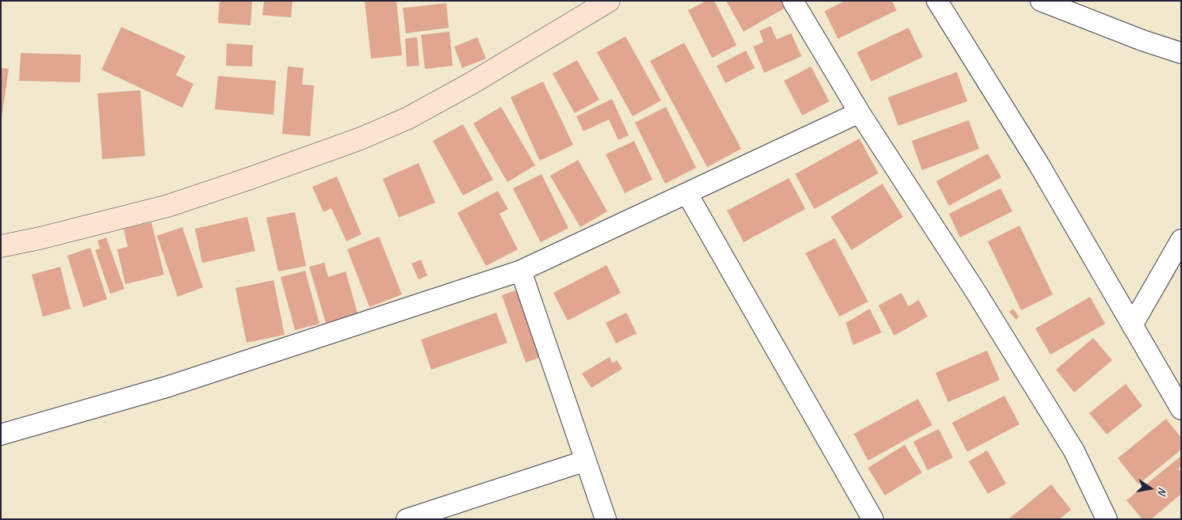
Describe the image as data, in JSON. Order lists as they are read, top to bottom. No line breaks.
{"north":"right"}
